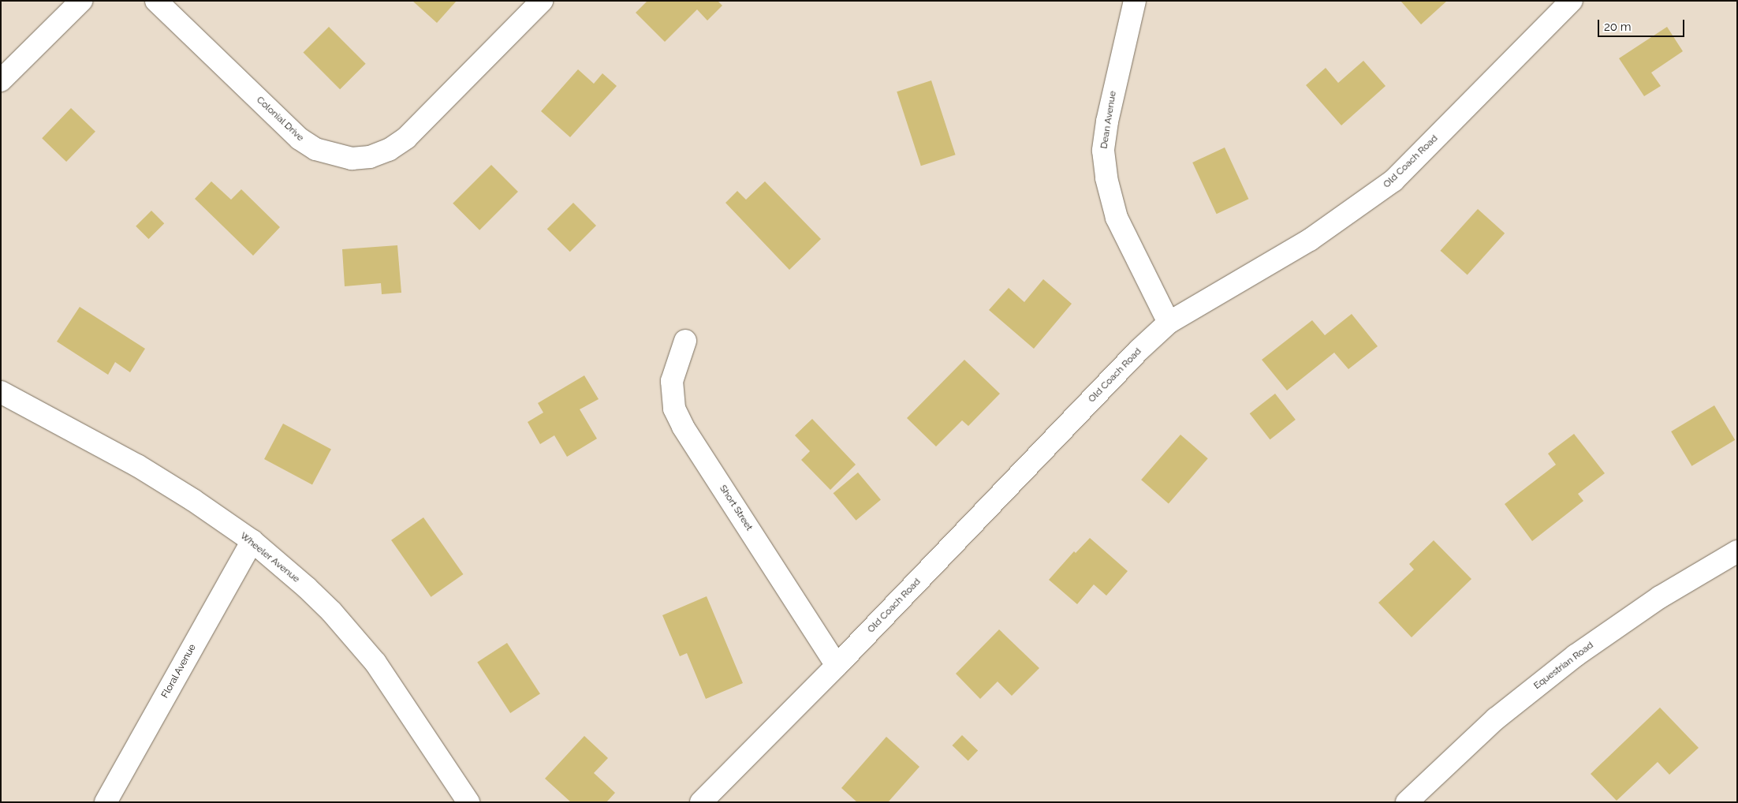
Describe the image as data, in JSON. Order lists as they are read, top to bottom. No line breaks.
{"streets":{"street":["Colonial Drive","Dean Avenue","Old Coach Road","Short Street","Wheeler Avenue","Equestrian Road","Floral Avenue"]},"crossings":[["Dean Avenue","Old Coach Road"],["Old Coach Road","Short Street"],["Wheeler Avenue","Floral Avenue"]],"scale_bar":"20 m"}
